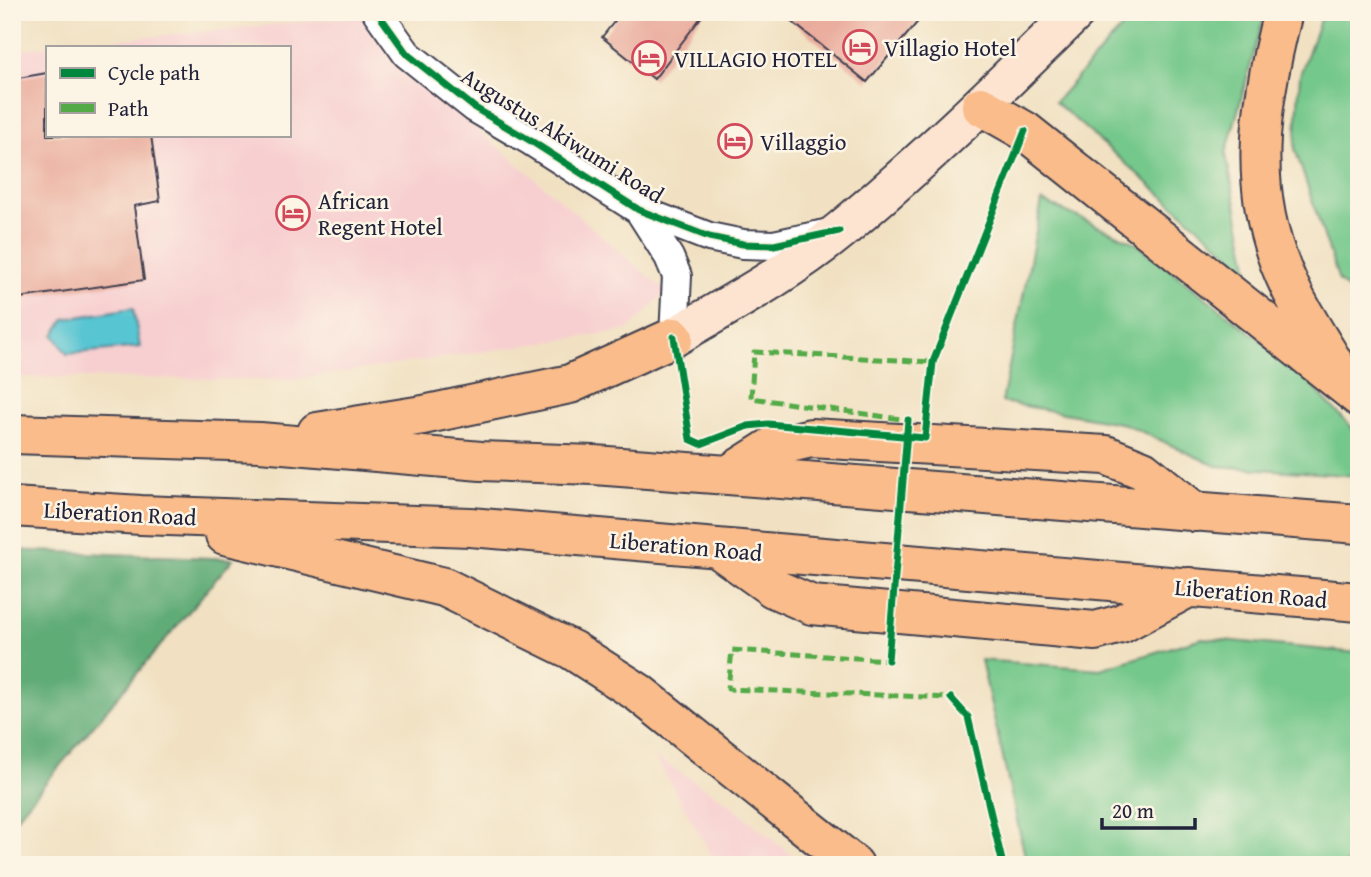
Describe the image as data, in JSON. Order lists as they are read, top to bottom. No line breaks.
{"streets":{"highway":["Liberation Road"],"street":["Augustus Akiwumi Road"]},"places":{"hotel":["Villagio Hotel","VILLAGIO HOTEL","Villaggio","African Regent Hotel"]},"legend":["Cycle path","Path"],"scale_bar":"20 m"}
